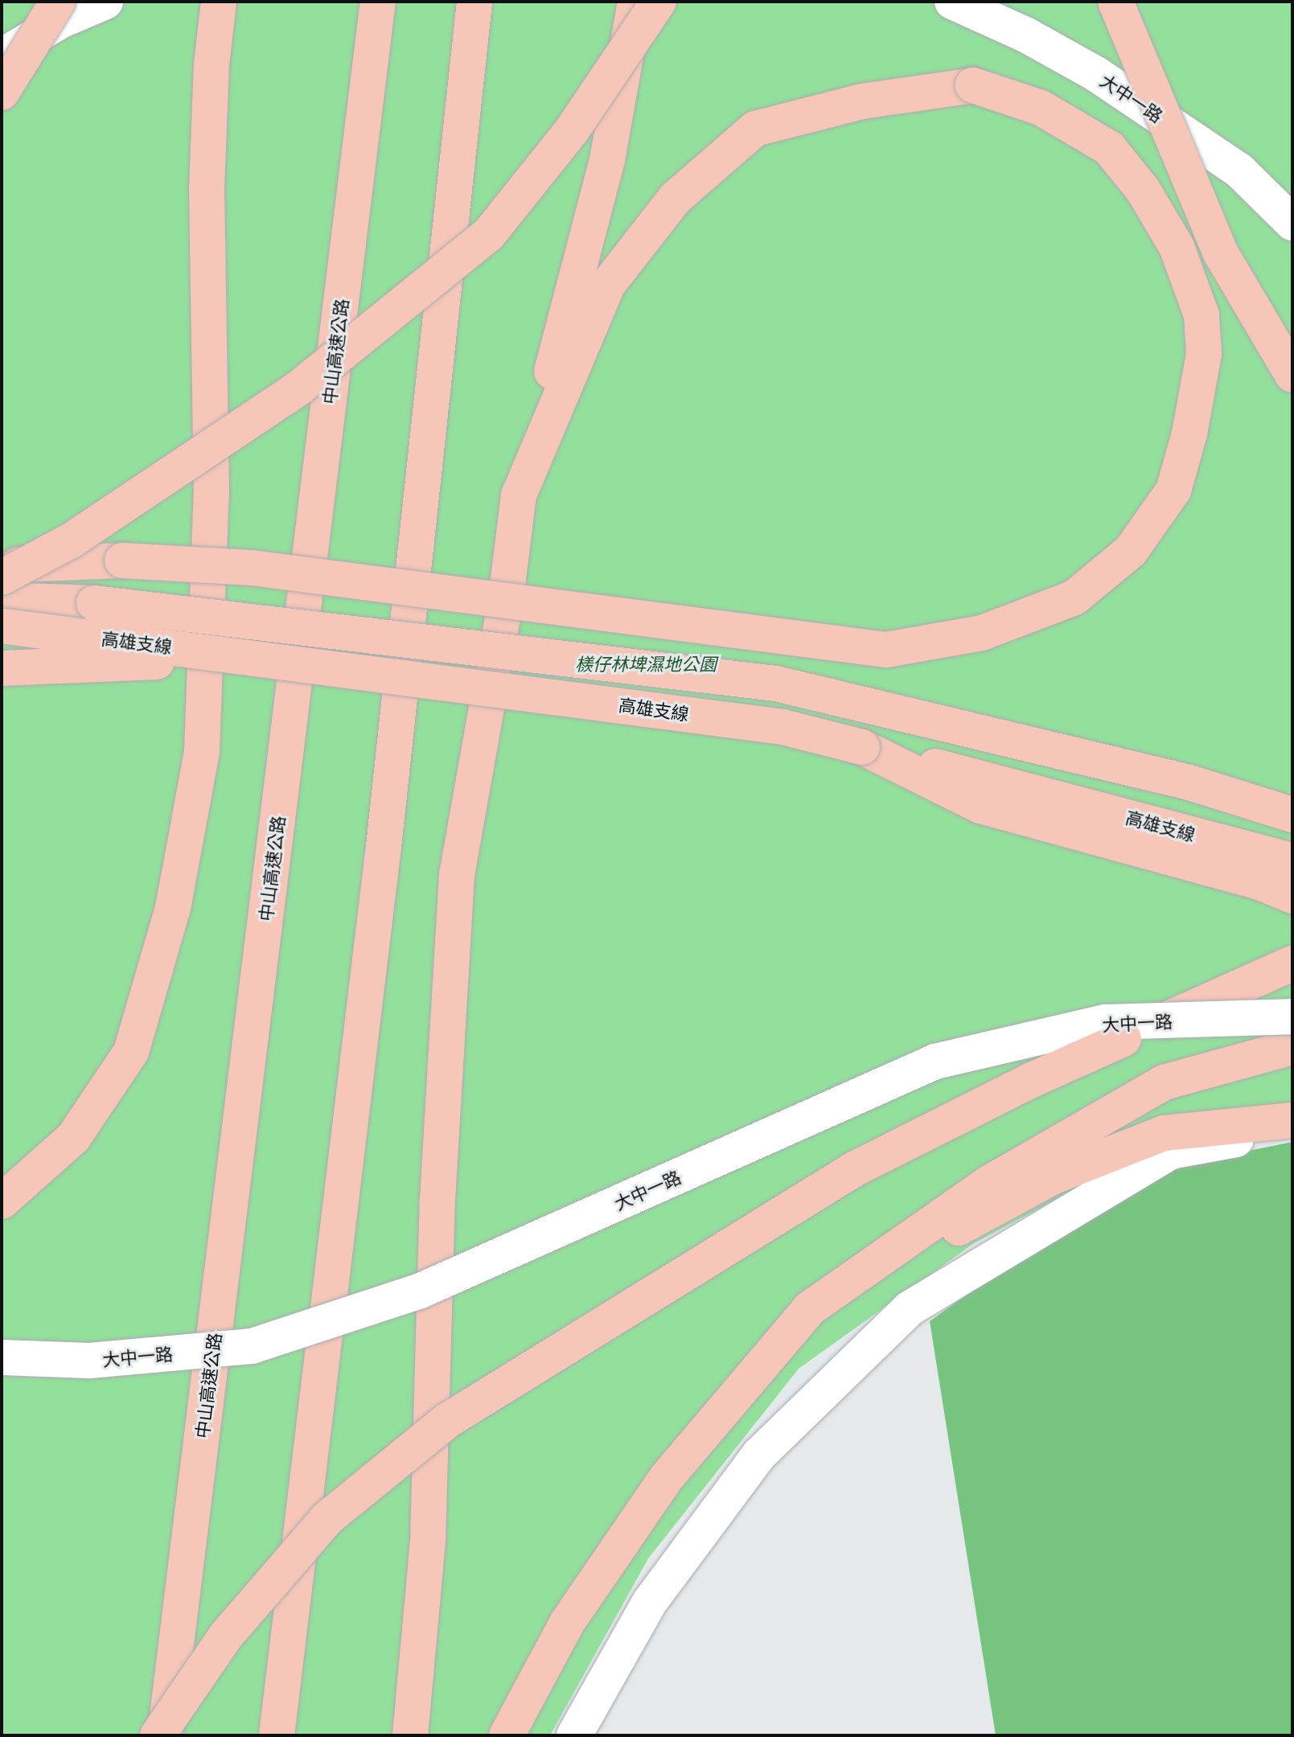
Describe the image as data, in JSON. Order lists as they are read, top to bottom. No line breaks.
{"streets":{"highway":["中山高速公路","高雄支線"],"street":["大中一路"]},"parks":["檨仔林埤濕地公園"]}
